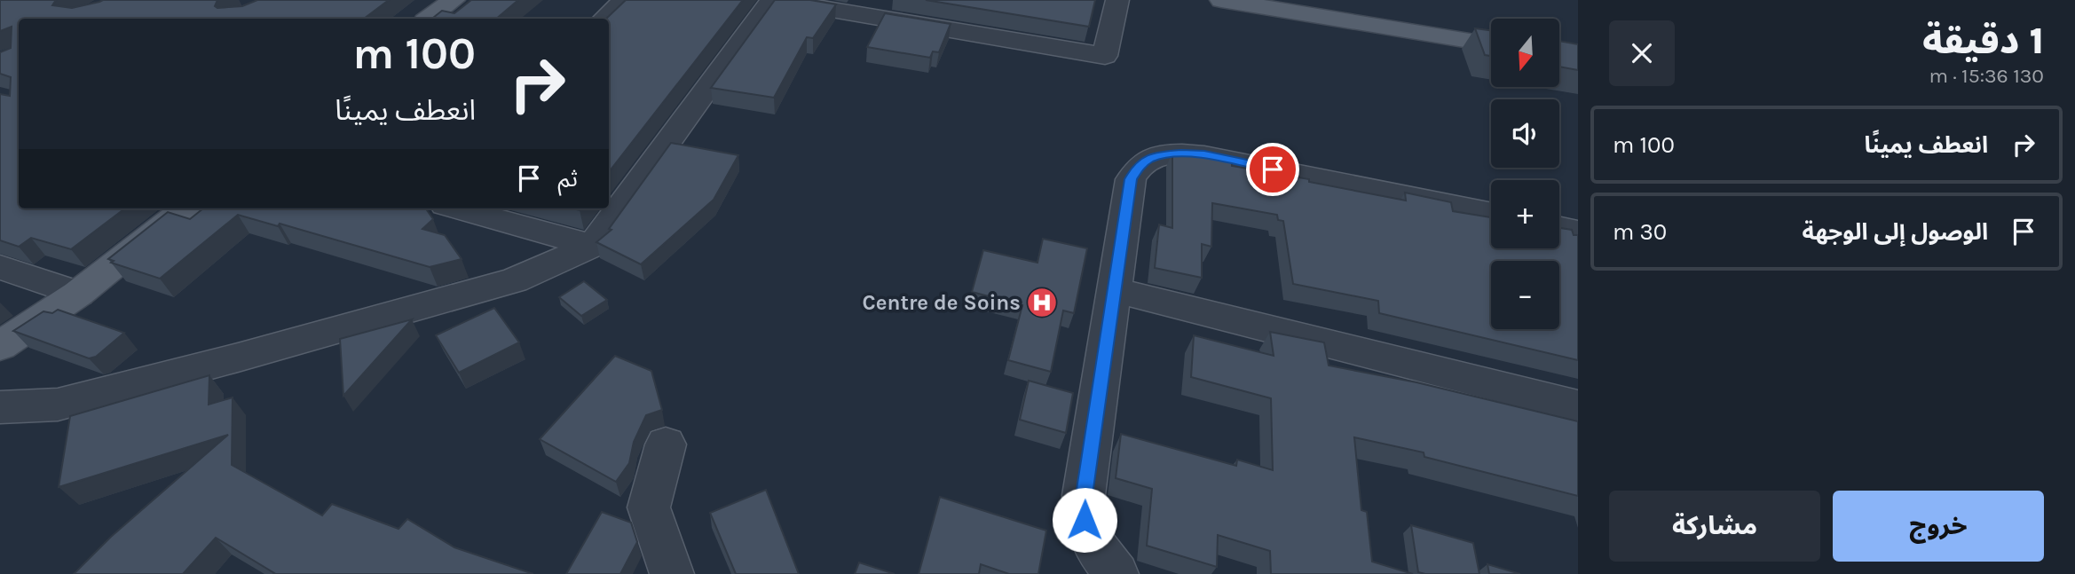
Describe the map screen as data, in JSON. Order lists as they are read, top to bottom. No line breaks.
{"places":{"hospital":["Centre de Soins"]},"north":"bottom","page":{"heading":["1 دقيقة","130 m · 15:36"],"map_buttons":["+","−"],"turn":["100 m","انعطف يمينًا"],"list":[{"name":"انعطف يمينًا","value":"100 m"},{"name":"الوصول إلى الوجهة","value":"30 m"}],"then":"ثم","buttons":["خروج","مشاركة"]}}
